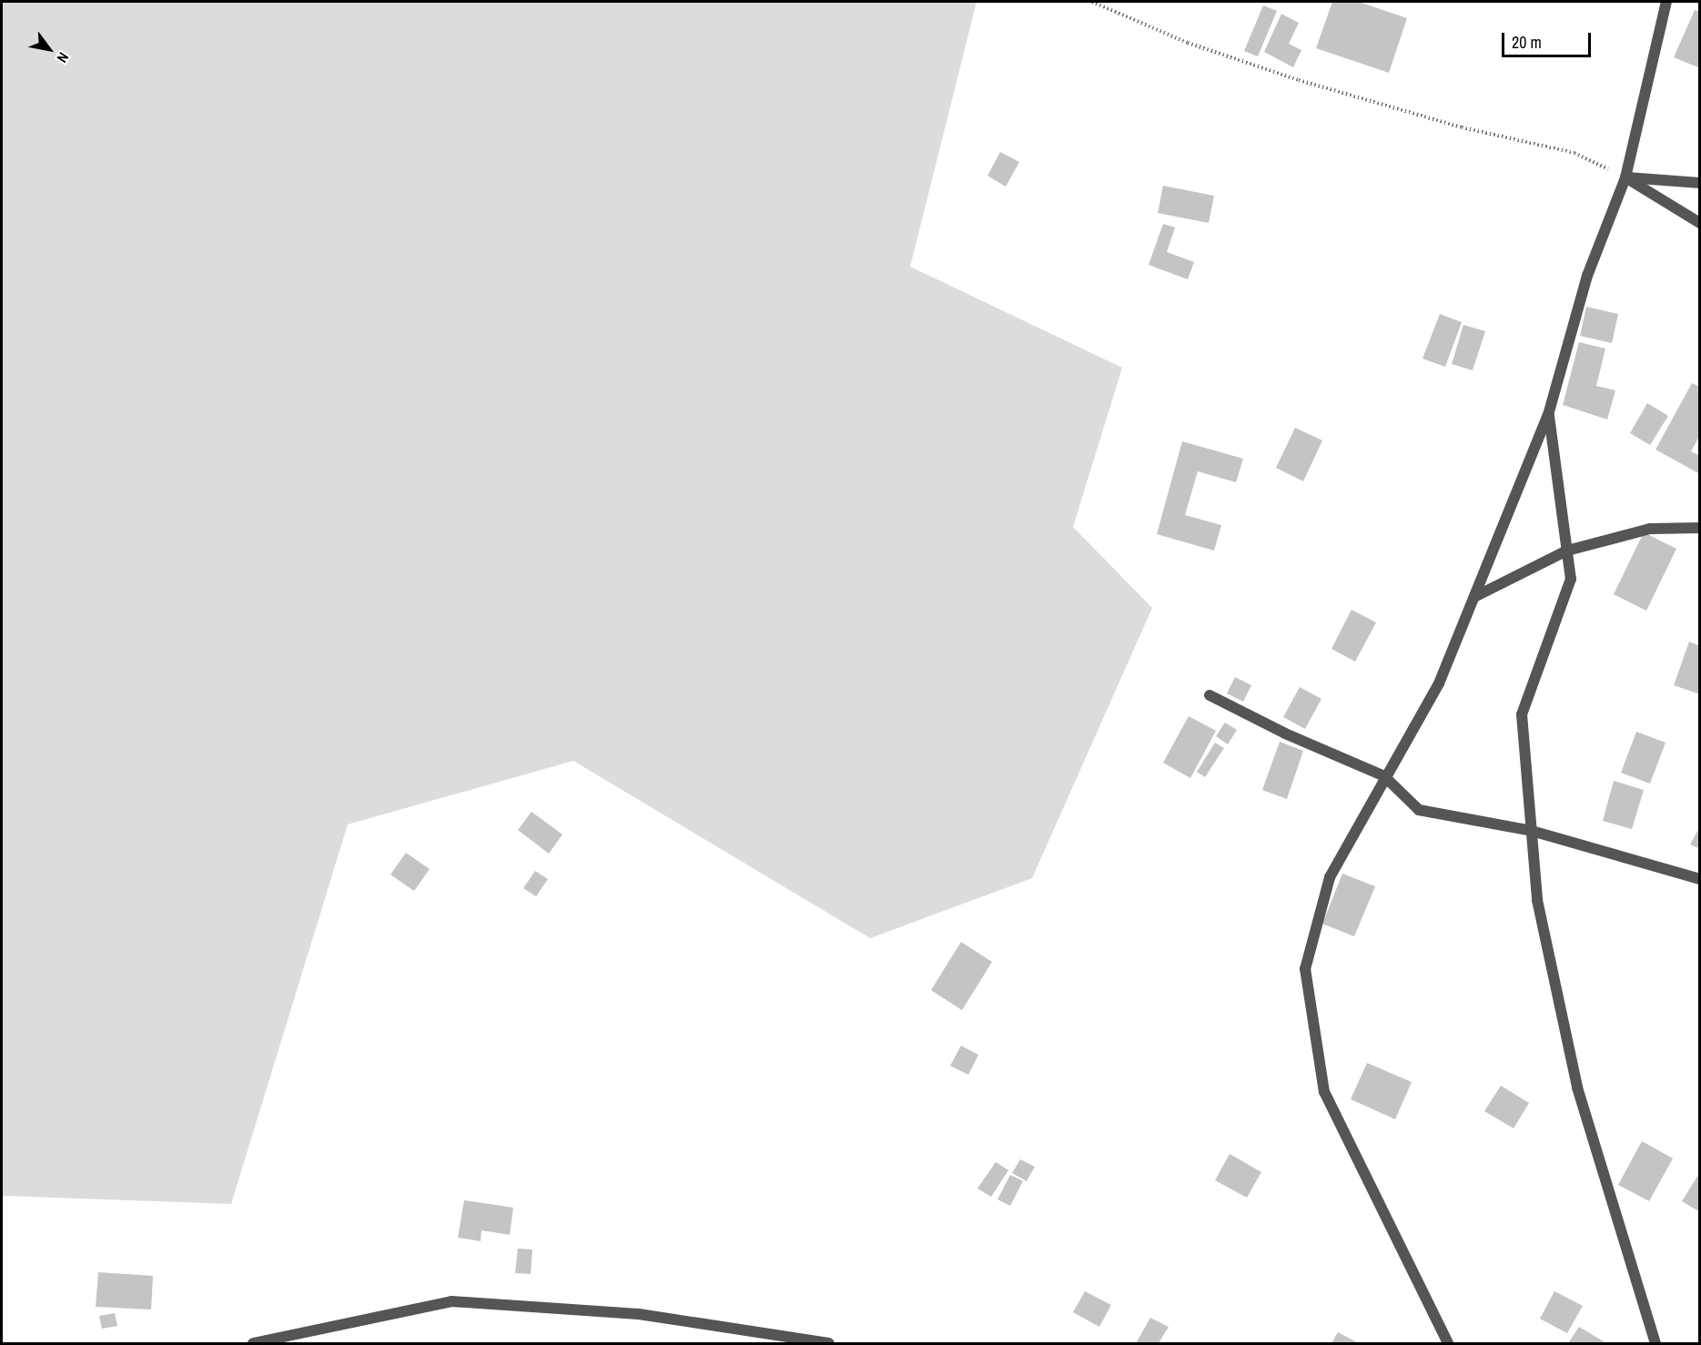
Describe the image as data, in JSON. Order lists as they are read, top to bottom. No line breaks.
{"scale_bar":"20 m","north":"bottom right"}
